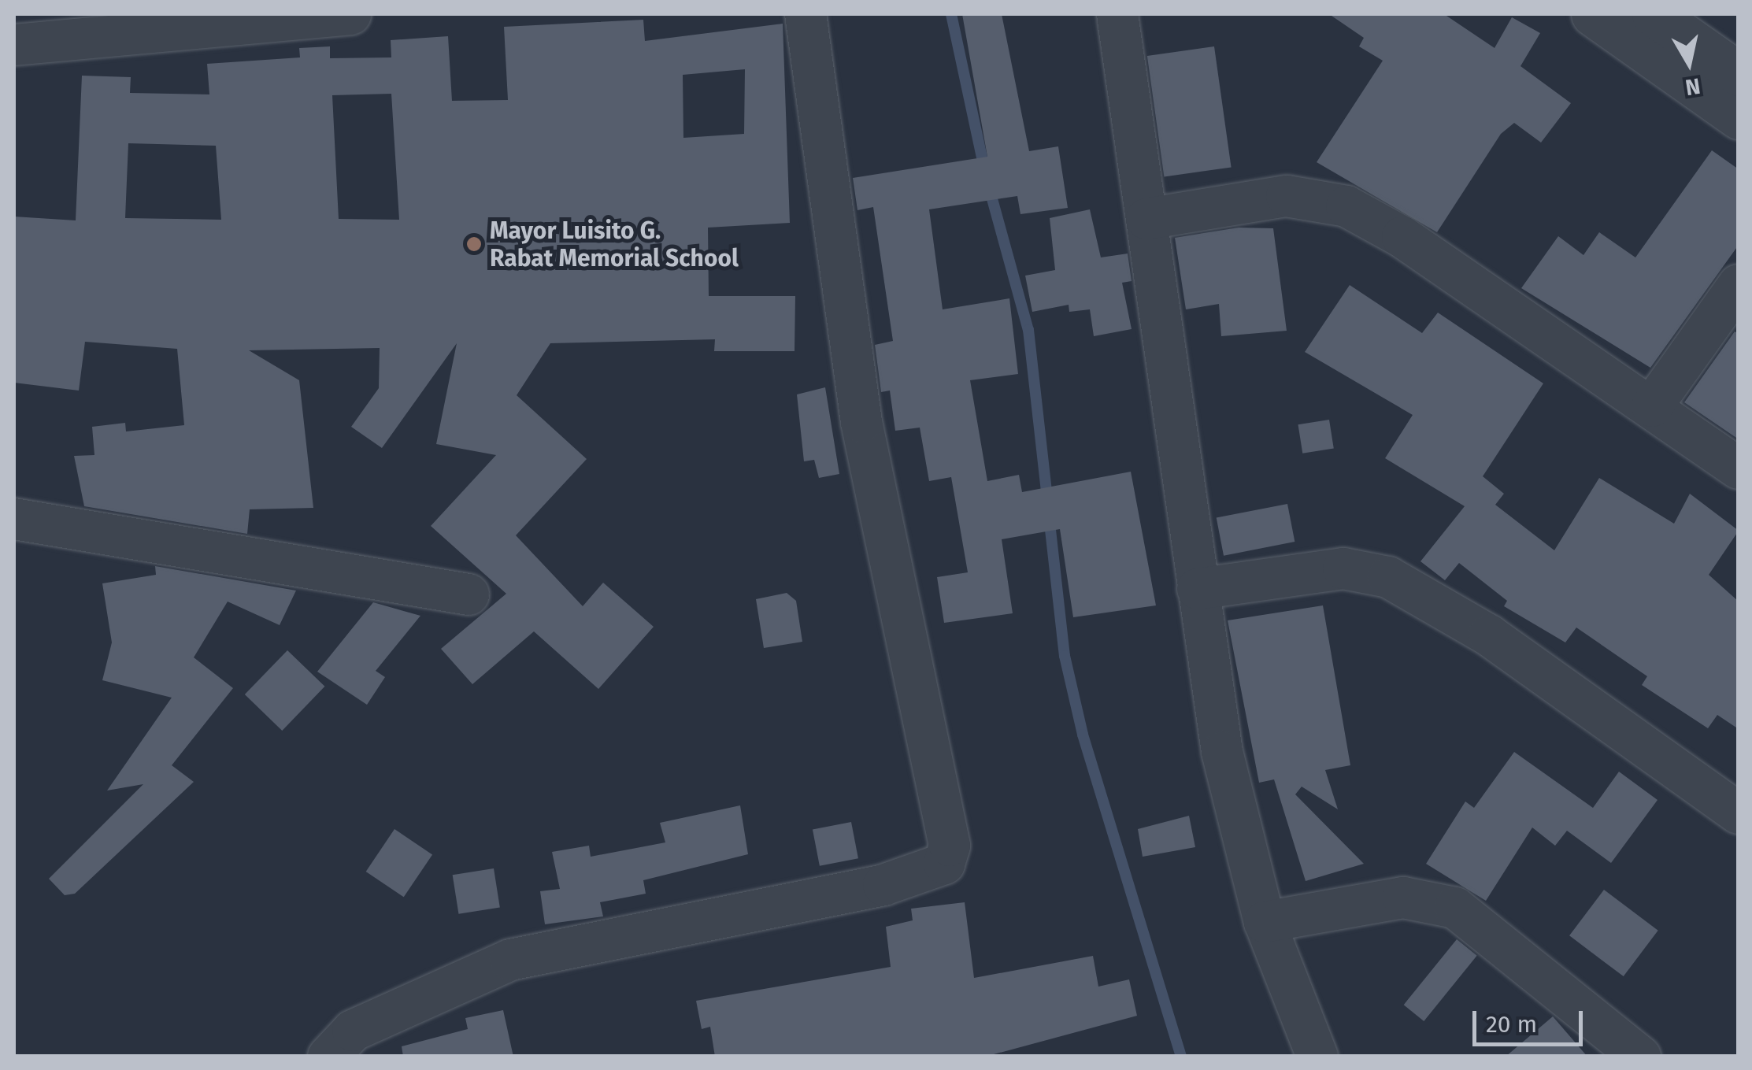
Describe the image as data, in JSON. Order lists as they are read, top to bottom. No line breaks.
{"places":["Mayor Luisito G. Rabat Memorial School"],"scale_bar":"20 m","north":"bottom"}
